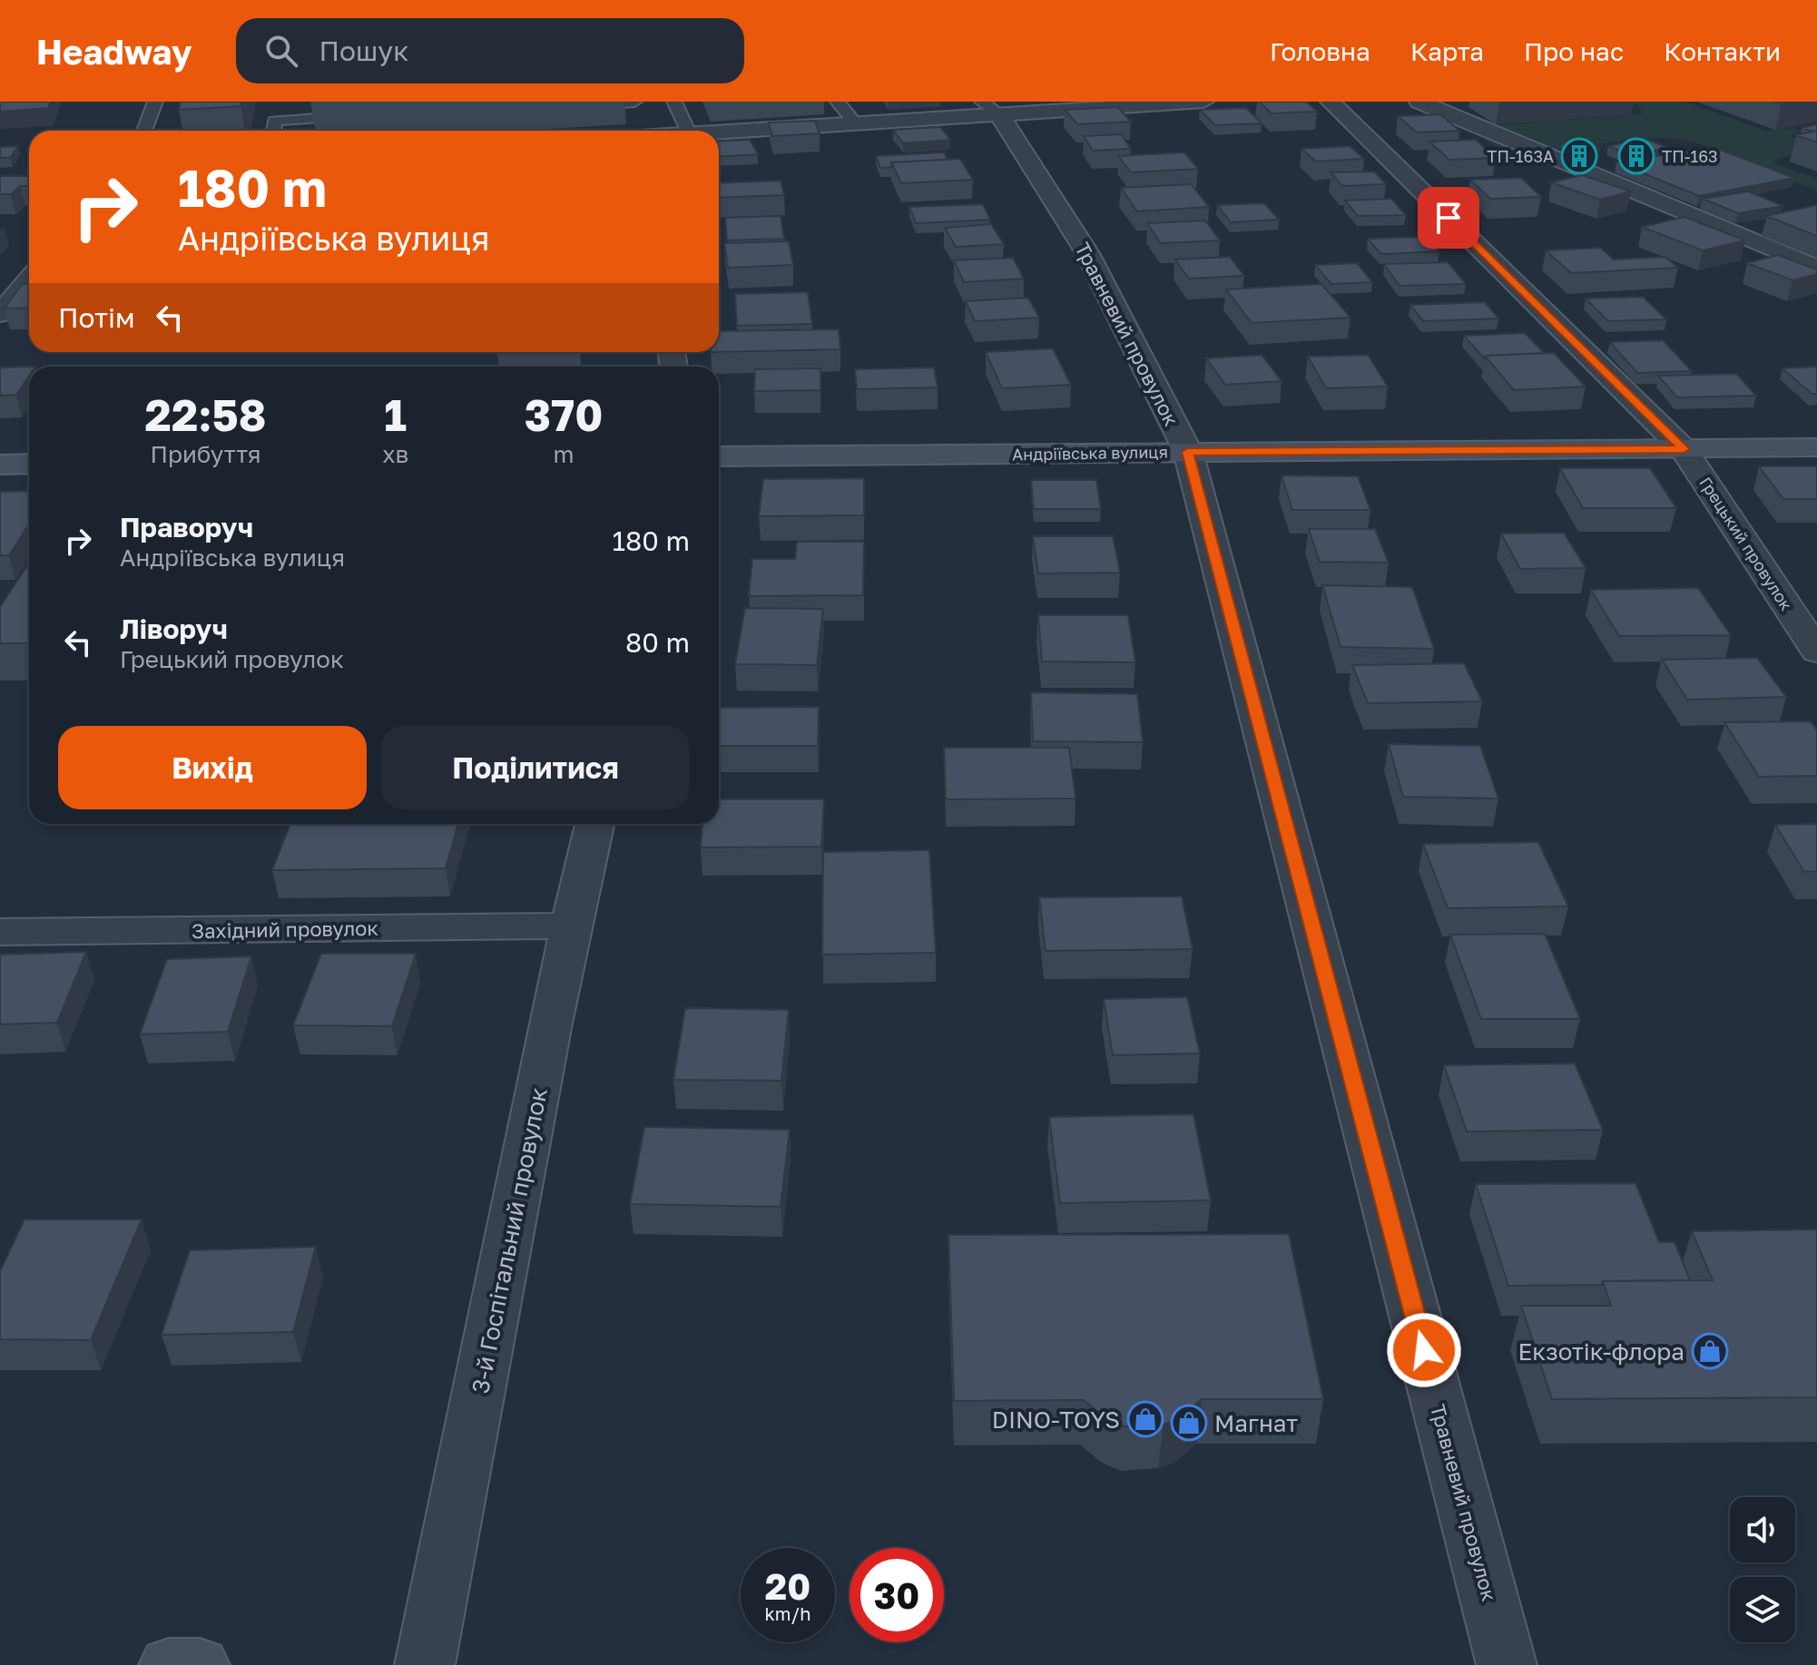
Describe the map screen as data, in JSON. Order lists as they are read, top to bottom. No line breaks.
{"streets":{"street":["Травневий провулок","Андріївська вулиця","Грецький провулок","Західний провулок","3-й Госпітальний провулок"]},"crossings":[["Травневий провулок","Андріївська вулиця"],["Андріївська вулиця","Грецький провулок"],["Західний провулок","3-й Госпітальний провулок"]],"places":{"building":["ТП-163А","ТП-163"],"shop":["Екзотік-флора","DINO-TOYS","Магнат"]},"page":{"header":"Headway","search":"Пошук","nav":["Головна","Карта","Про нас","Контакти"],"turn":["180 m","Андріївська вулиця"],"then":"Потім","eta":["22:58","Прибуття","1","хв","370","m"],"list":[{"name":"Праворуч","note":"Андріївська вулиця","value":"180 m"},{"name":"Ліворуч","note":"Грецький провулок","value":"80 m"}],"buttons":["Вихід","Поділитися"],"speed":"20 km/h","limit":"30"}}
